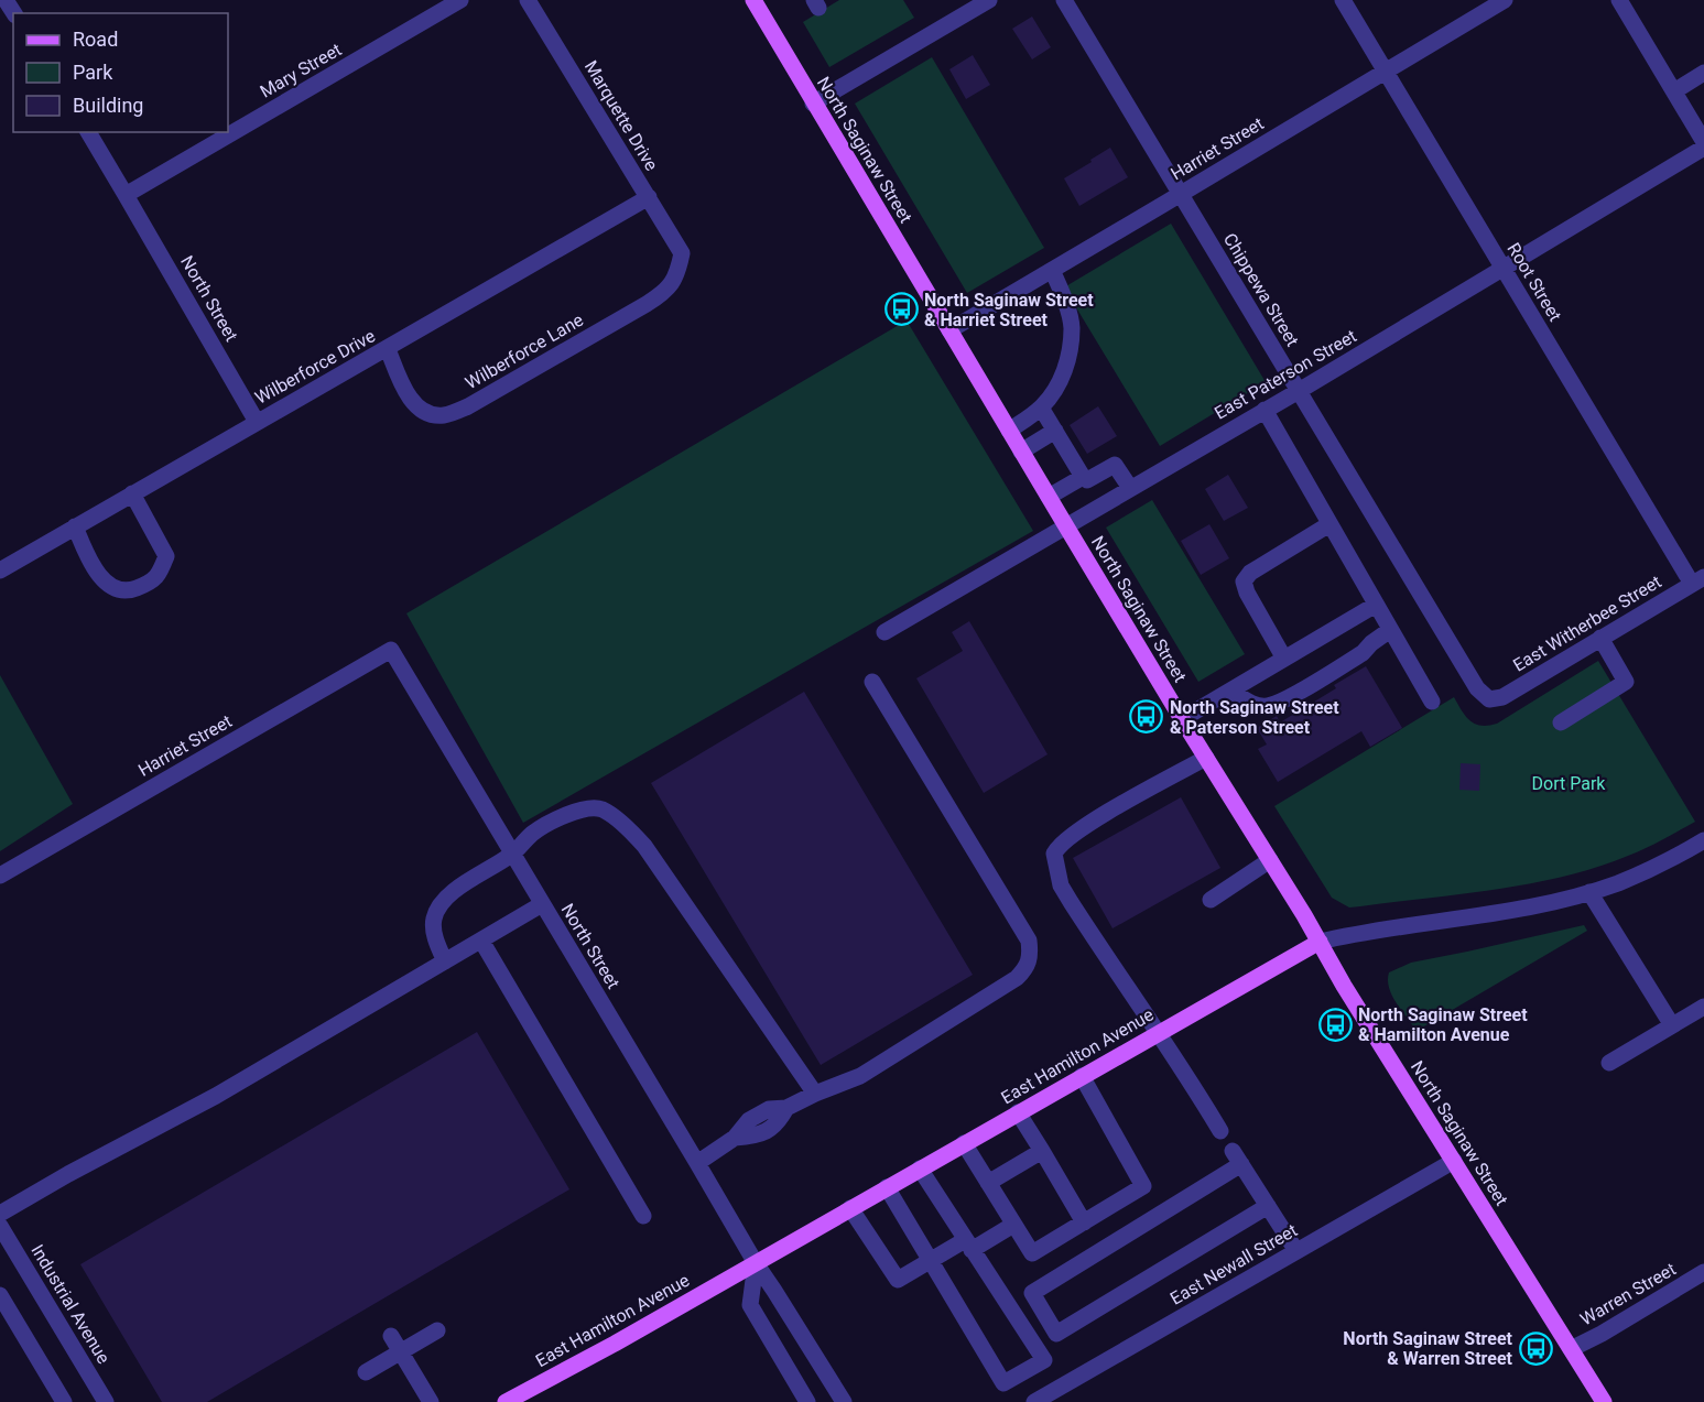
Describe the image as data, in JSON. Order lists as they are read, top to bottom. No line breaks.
{"streets":{"main road":["North Saginaw Street","East Hamilton Avenue"],"street":["Mary Street","Marquette Drive","Harriet Street","Root Street","Chippewa Street","North Street","Wilberforce Lane","Wilberforce Drive","East Paterson Street","East Witherbee Street","East Newall Street","Warren Street","Industrial Avenue"]},"crossings":[["Mary Street","North Street"],["Marquette Drive","Wilberforce Lane"],["Marquette Drive","Wilberforce Drive"],["Harriet Street","North Saginaw Street"],["Harriet Street","Root Street"],["Harriet Street","Chippewa Street"],["Harriet Street","North Street"],["North Saginaw Street","East Paterson Street"],["North Saginaw Street","East Hamilton Avenue"],["North Saginaw Street","East Newall Street"],["North Saginaw Street","Warren Street"],["Root Street","East Paterson Street"],["Root Street","East Witherbee Street"],["Chippewa Street","East Paterson Street"],["Chippewa Street","East Witherbee Street"],["North Street","Wilberforce Drive"],["North Street","East Hamilton Avenue"],["Wilberforce Lane","Wilberforce Drive"]],"parks":["Dort Park"],"places":{"bus stop":["North Saginaw Street & Harriet Street","North Saginaw Street & Paterson Street","North Saginaw Street & Hamilton Avenue","North Saginaw Street & Warren Street"]},"legend":["Road","Park","Building"]}
